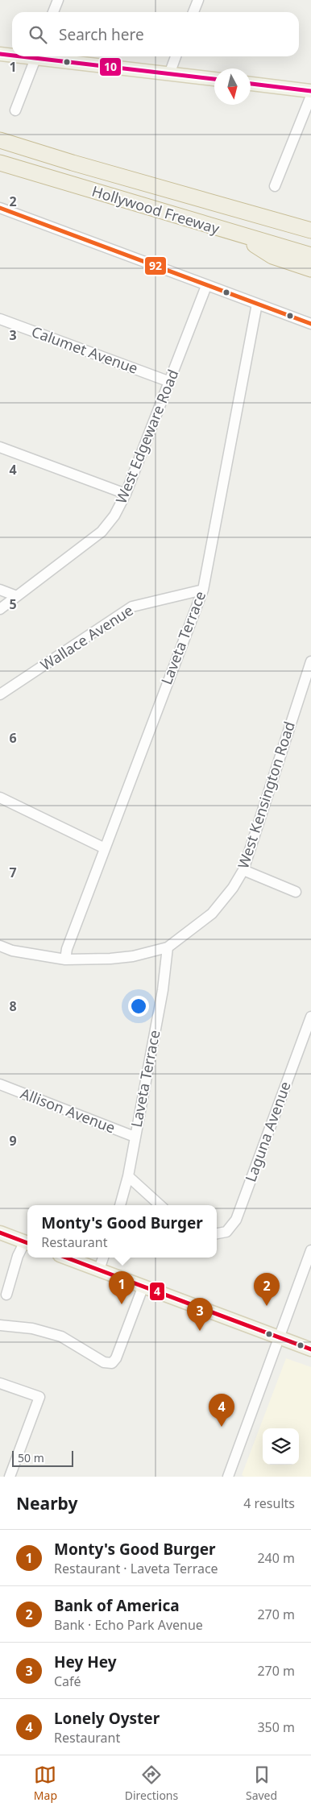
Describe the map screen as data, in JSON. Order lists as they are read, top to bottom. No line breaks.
{"streets":{"highway":["Hollywood Freeway"],"street":["Calumet Avenue","West Edgeware Road","Wallace Avenue","Laveta Terrace","West Kensington Road","Allison Avenue","Laguna Avenue"]},"crossings":[["Calumet Avenue","West Edgeware Road"],["Wallace Avenue","Laveta Terrace"],["Laveta Terrace","West Kensington Road"],["Laveta Terrace","Allison Avenue"]],"lines":["transit line 10","transit line 92","transit line 4"],"scale_bar":"50 m","north":"bottom","page":{"search":"Search here","popup":["Monty's Good Burger","Restaurant"],"pins":["1","2","3","4"],"scale":"50 m","heading":["Nearby","4 results"],"list":[{"mark":"1","name":"Monty's Good Burger","note":"Restaurant · Laveta Terrace","value":"240 m"},{"mark":"2","name":"Bank of America","note":"Bank · Echo Park Avenue","value":"270 m"},{"mark":"3","name":"Hey Hey","note":"Café","value":"270 m"},{"mark":"4","name":"Lonely Oyster","note":"Restaurant","value":"350 m"}],"nav":["Map","Directions","Saved"]},"grid":{"rows":["1","2","3","4","5","6","7","8","9"]}}
